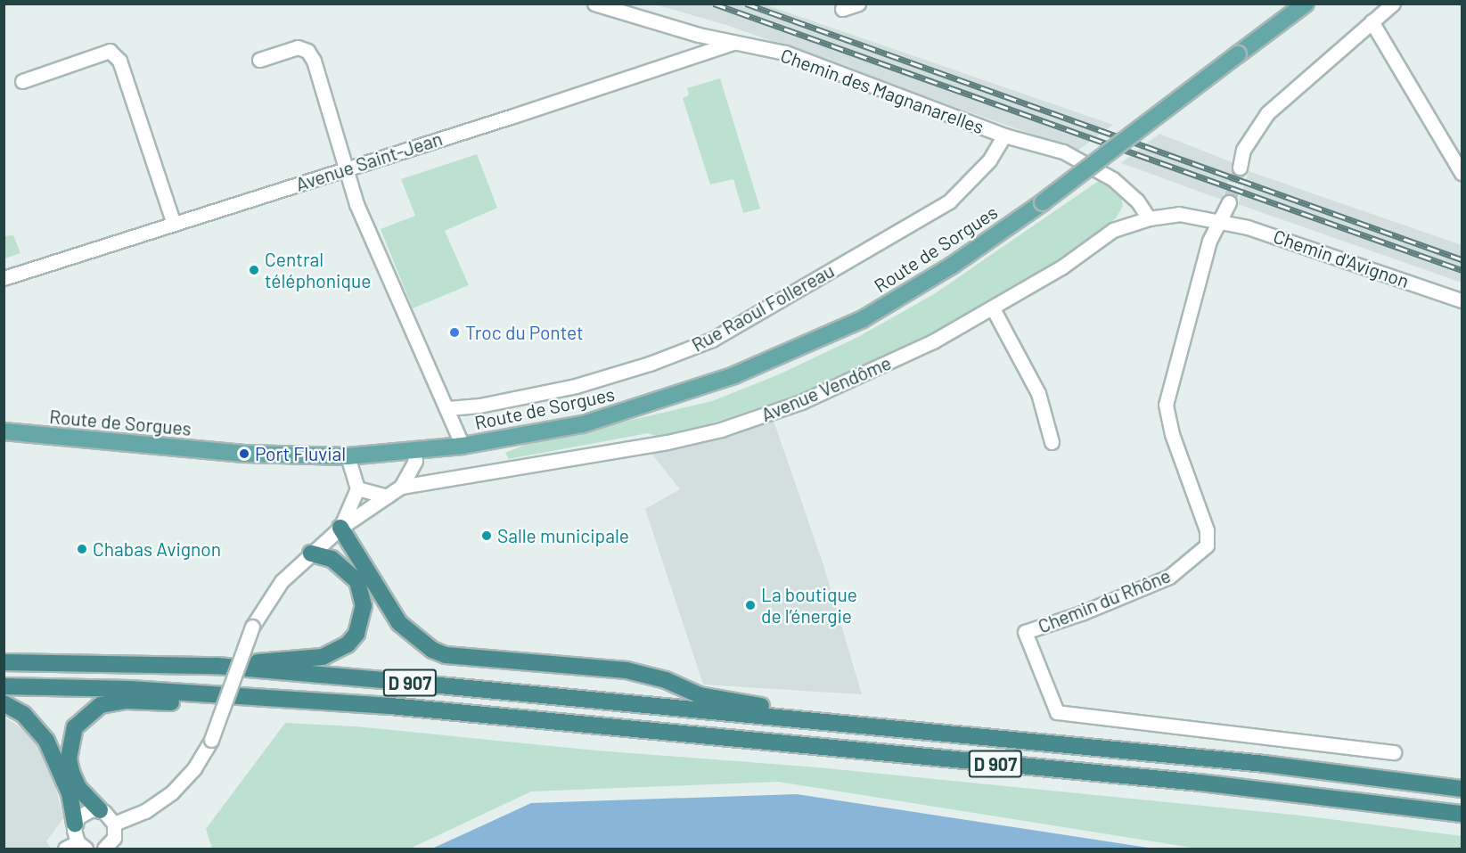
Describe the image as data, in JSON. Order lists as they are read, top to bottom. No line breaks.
{"streets":{"highway":["D 907"],"main road":["Route de Sorgues"],"street":["Chemin des Magnanarelles","Avenue Saint-Jean","Chemin d'Avignon","Rue Raoul Follereau","Avenue Vendôme","Chemin du Rhône"]},"crossings":[["Chemin des Magnanarelles","Avenue Saint-Jean"],["Chemin des Magnanarelles","Rue Raoul Follereau"],["Chemin des Magnanarelles","Avenue Vendôme"],["Chemin d'Avignon","Avenue Vendôme"],["Chemin d'Avignon","Chemin du Rhône"],["Avenue Vendôme","Chemin du Rhône"]],"places":["Central téléphonique","Troc du Pontet","Port Fluvial","Salle municipale","Chabas Avignon","La boutique de l’énergie"]}
